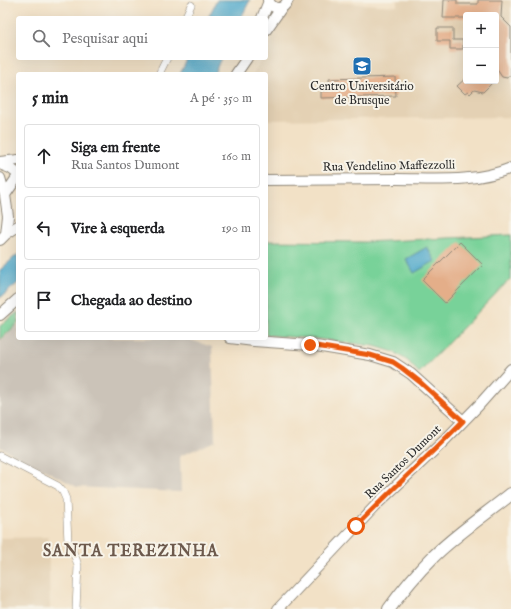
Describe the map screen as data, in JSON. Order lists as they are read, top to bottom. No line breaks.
{"streets":{"main road":["Rua Vendelino Maffezzolli","Rua Santos Dumont"]},"districts":["SANTA TEREZINHA"],"places":{"school or university":["Centro Universitário de Brusque"]},"page":{"map_buttons":["+","−"],"search":"Pesquisar aqui","heading":["5 min","A pé · 350 m"],"list":[["Siga em frente","Rua Santos Dumont","160 m"],["Vire à esquerda","190 m"],"Chegada ao destino"]}}
